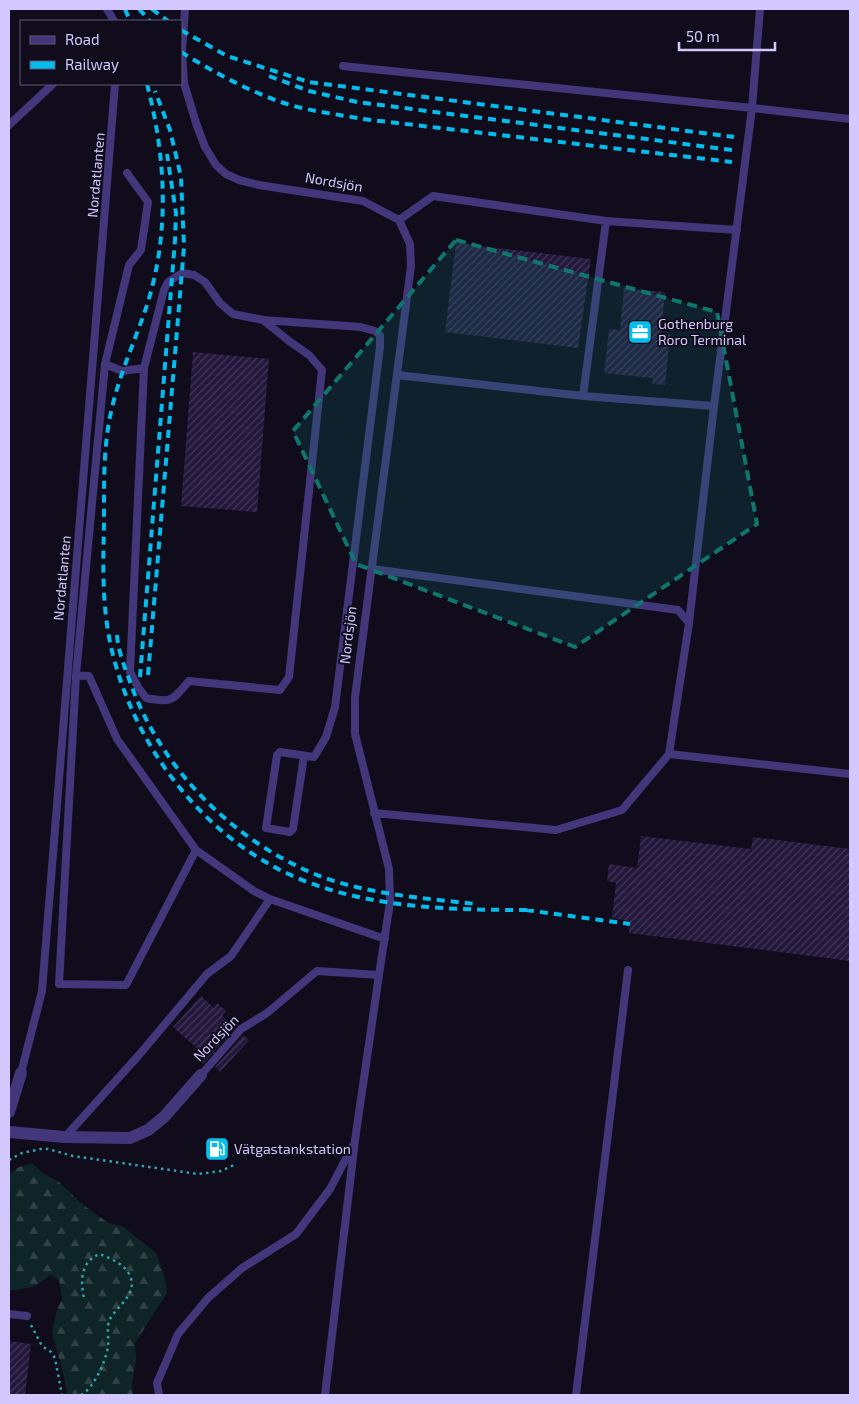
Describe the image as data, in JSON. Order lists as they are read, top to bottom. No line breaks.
{"streets":{"street":["Nordsjön"],"lane":["Nordatlanten"]},"places":{"office":["Gothenburg Roro Terminal"],"fuel station":["Vätgastankstation"]},"legend":["Road","Railway"],"scale_bar":"50 m"}
